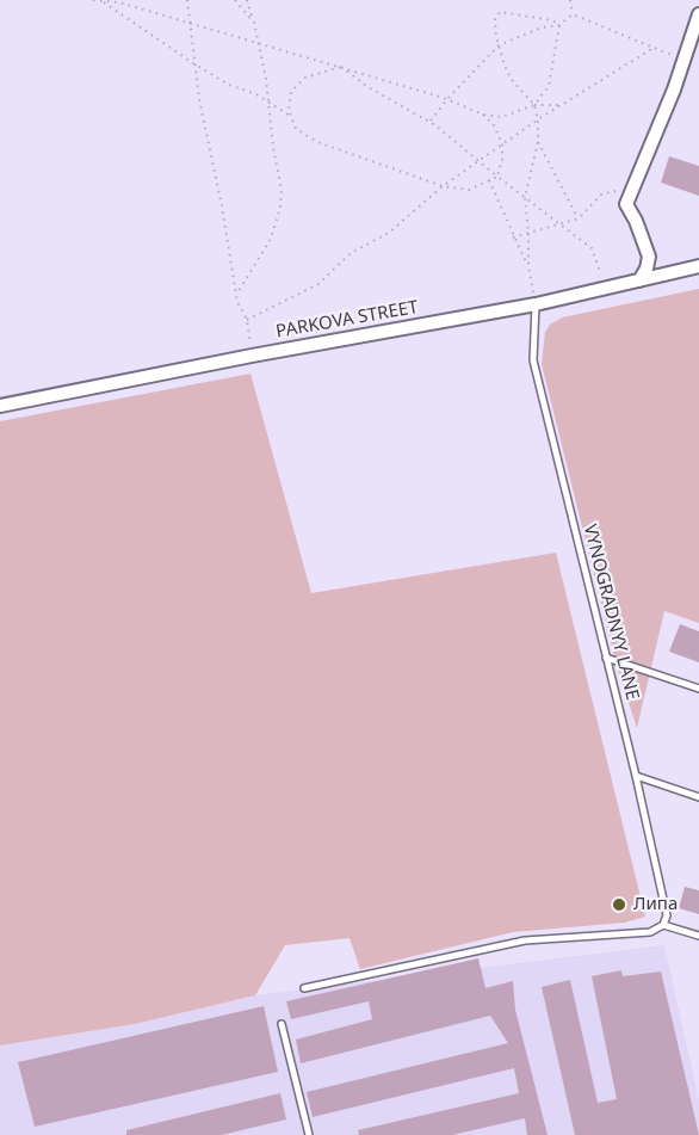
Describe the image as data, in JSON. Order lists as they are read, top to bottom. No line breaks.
{"streets":{"street":["PARKOVA STREET"],"lane":["VYNOGRADNYY LANE"]},"crossings":[["PARKOVA STREET","VYNOGRADNYY LANE"]],"places":["Липа"]}
